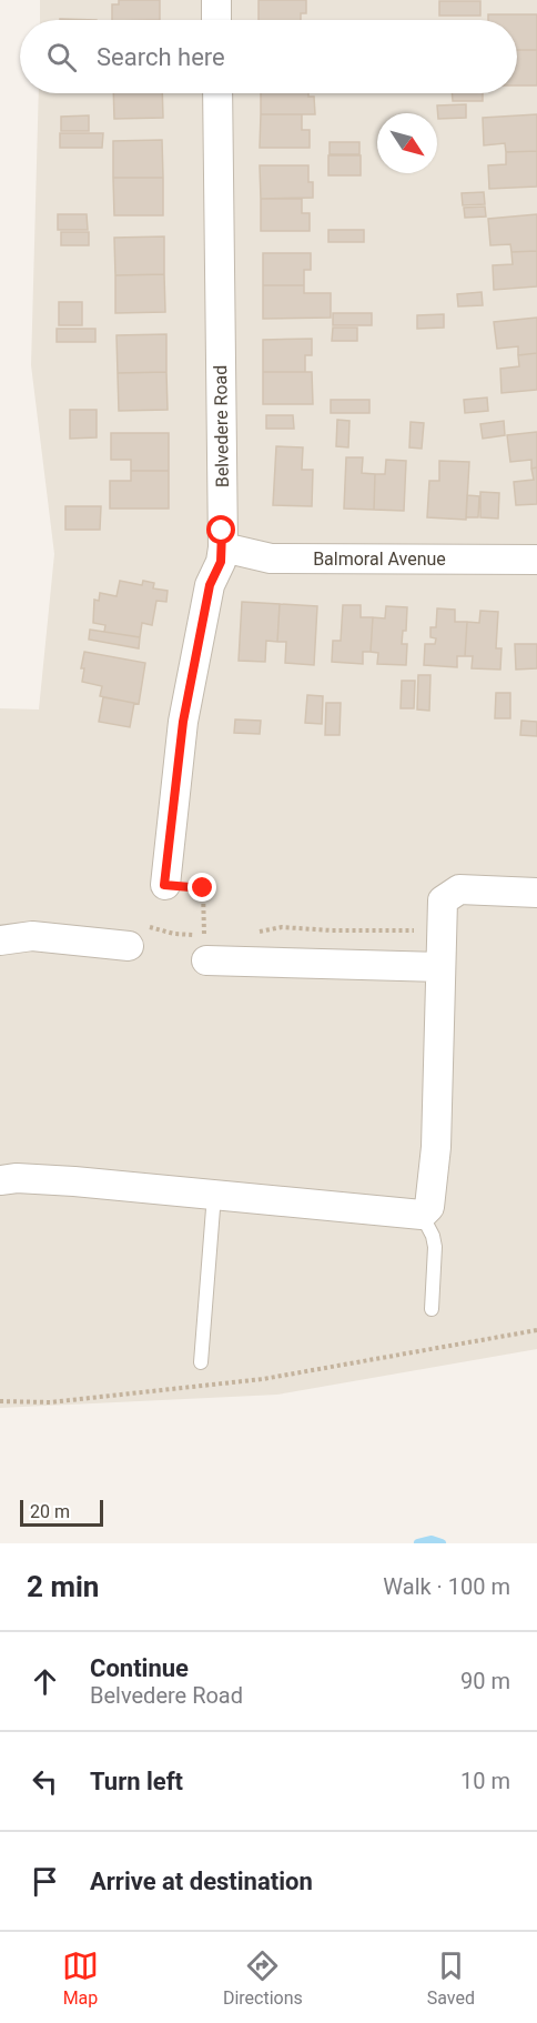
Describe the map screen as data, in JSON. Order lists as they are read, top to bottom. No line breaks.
{"streets":{"street":["Belvedere Road","Balmoral Avenue"]},"crossings":[["Belvedere Road","Balmoral Avenue"]],"scale_bar":"20 m","north":"bottom right","page":{"search":"Search here","scale":"20 m","heading":["2 min","Walk · 100 m"],"list":[["Continue","Belvedere Road","90 m"],["Turn left","10 m"],"Arrive at destination"],"nav":["Map","Directions","Saved"]}}
